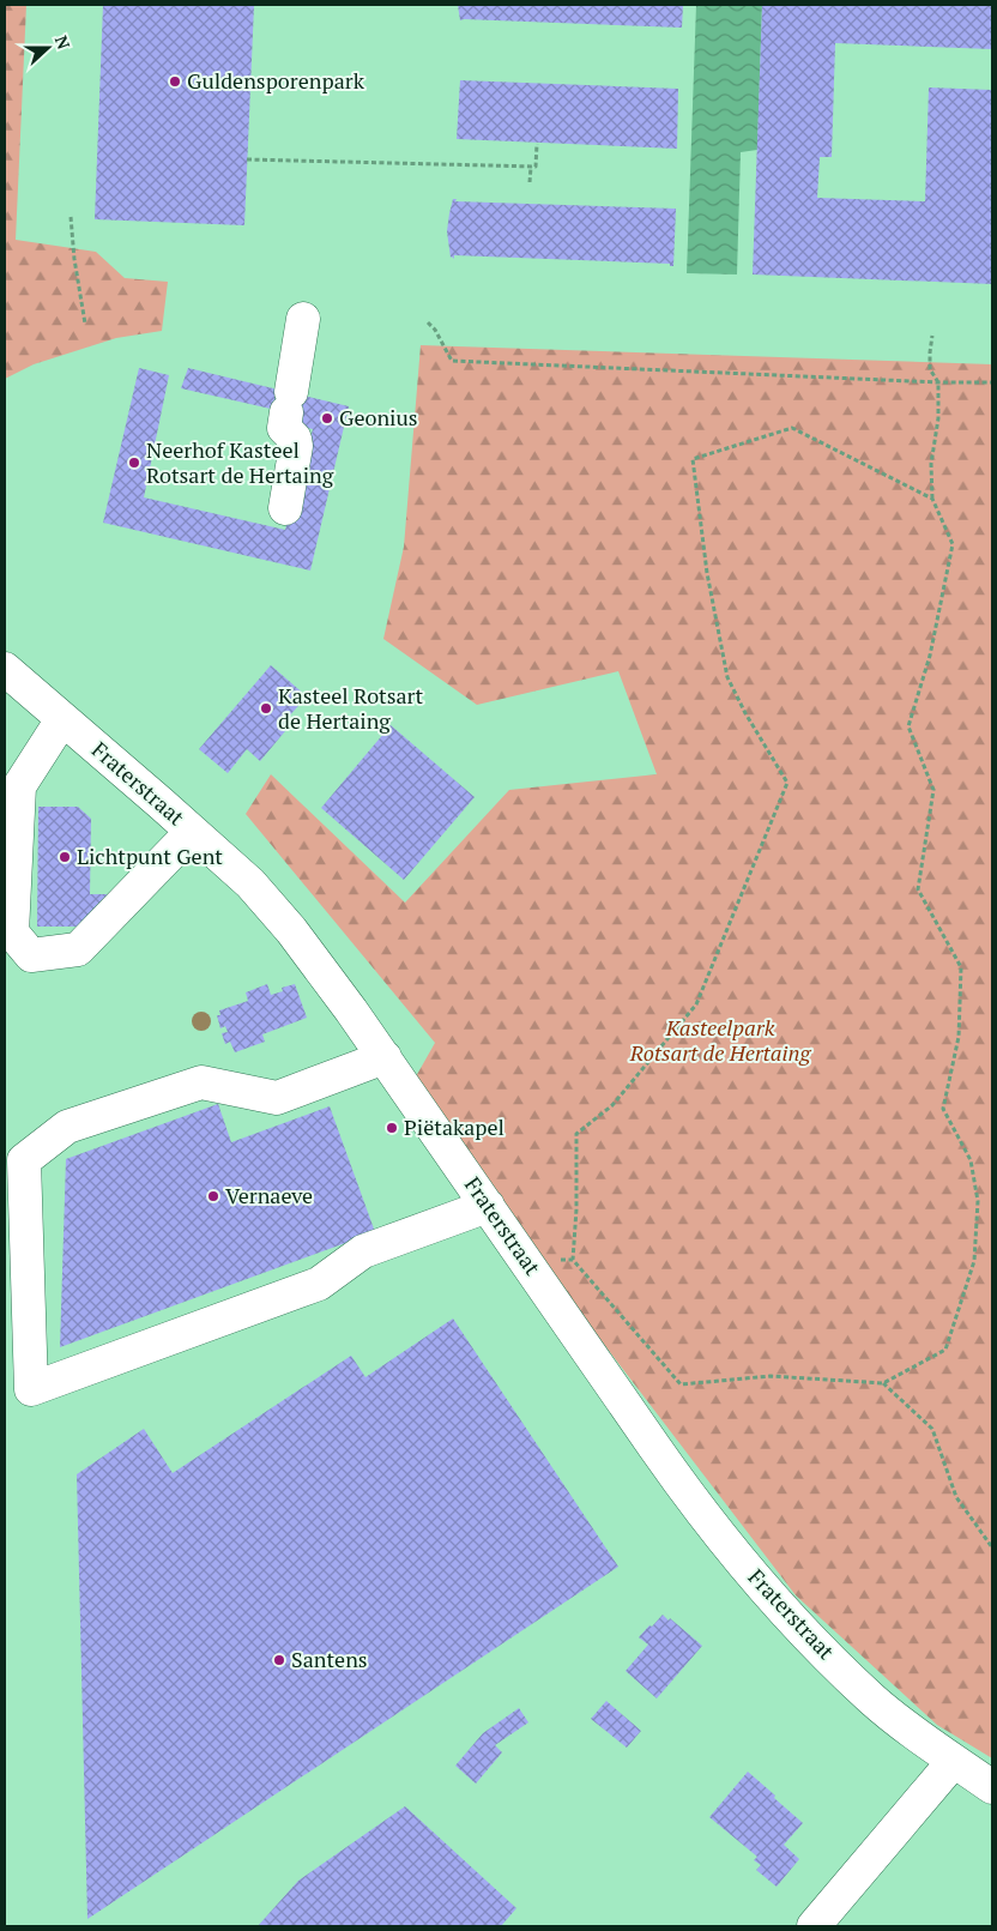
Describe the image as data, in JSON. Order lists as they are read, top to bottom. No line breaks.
{"streets":{"street":["Fraterstraat"]},"parks":["Kasteelpark Rotsart de Hertaing"],"places":["Guldensporenpark","Geonius","Neerhof Kasteel Rotsart de Hertaing","Kasteel Rotsart de Hertaing","Lichtpunt Gent","Piëtakapel","Vernaeve","Santens"],"north":"right"}
